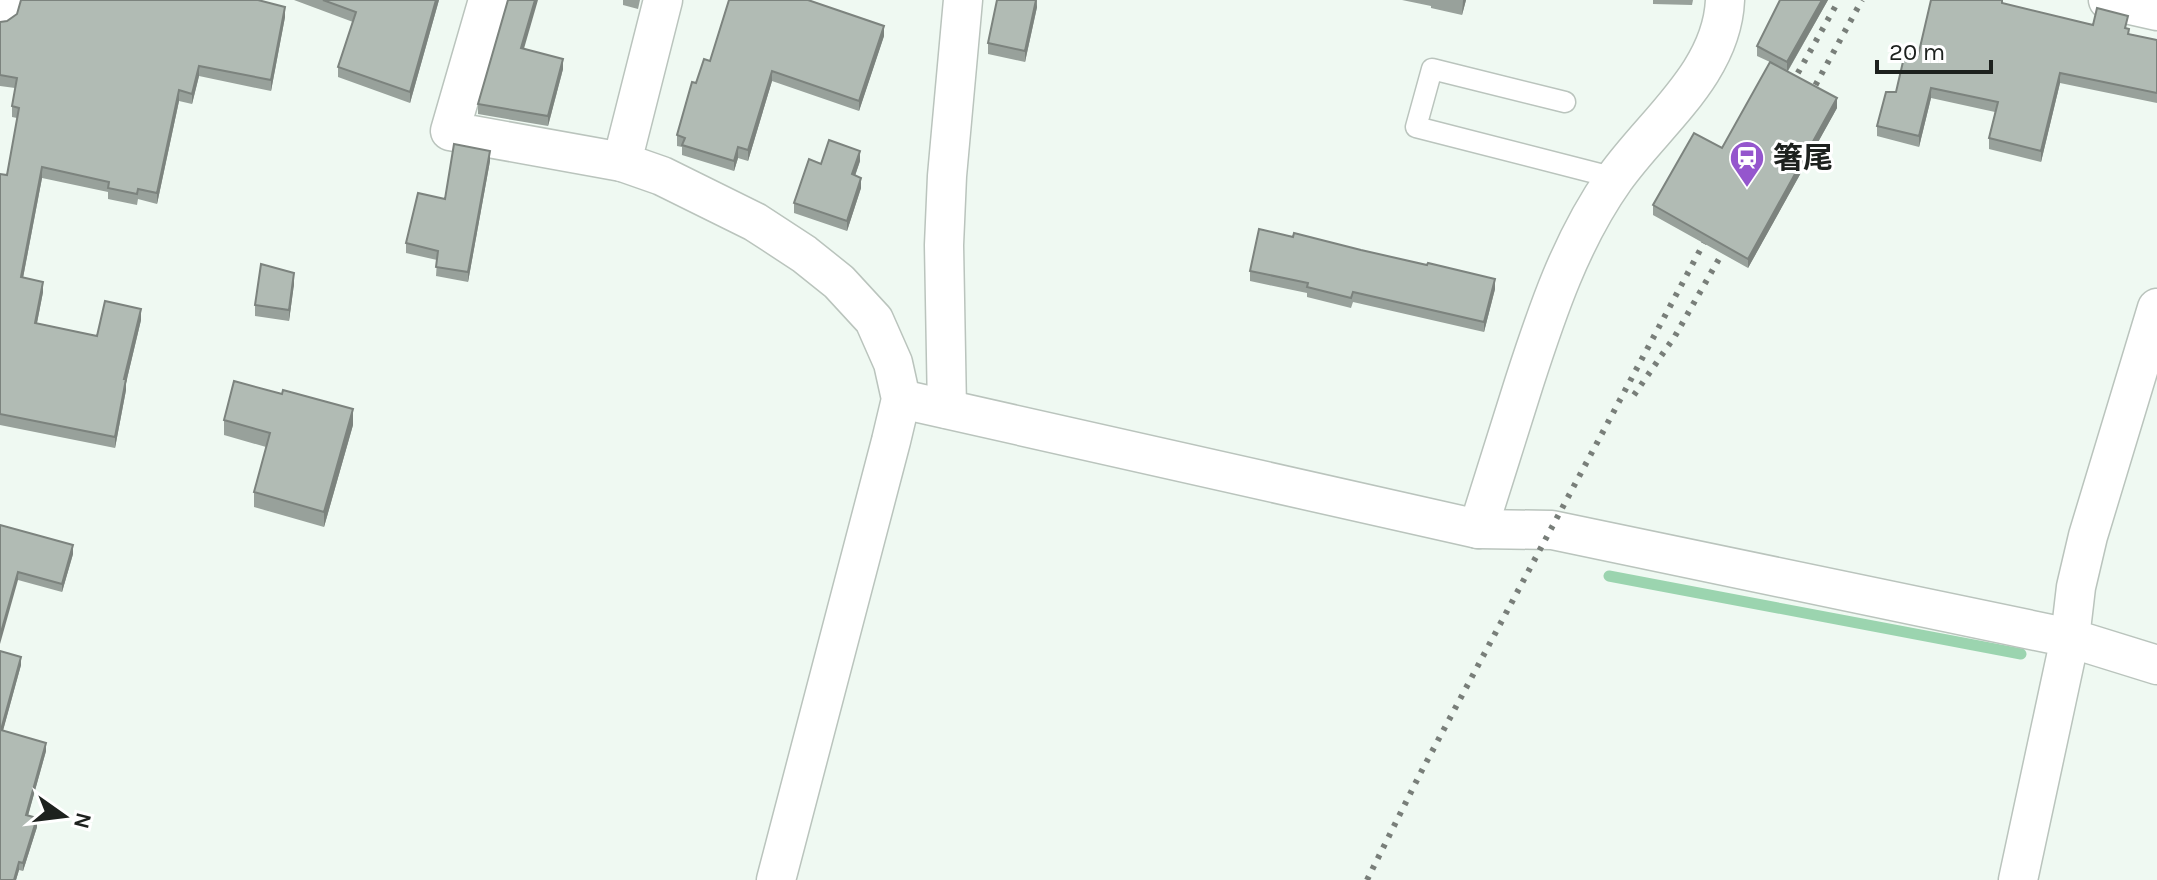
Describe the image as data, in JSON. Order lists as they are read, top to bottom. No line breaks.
{"places":{"station":["箸尾"]},"scale_bar":"20 m","north":"right"}
